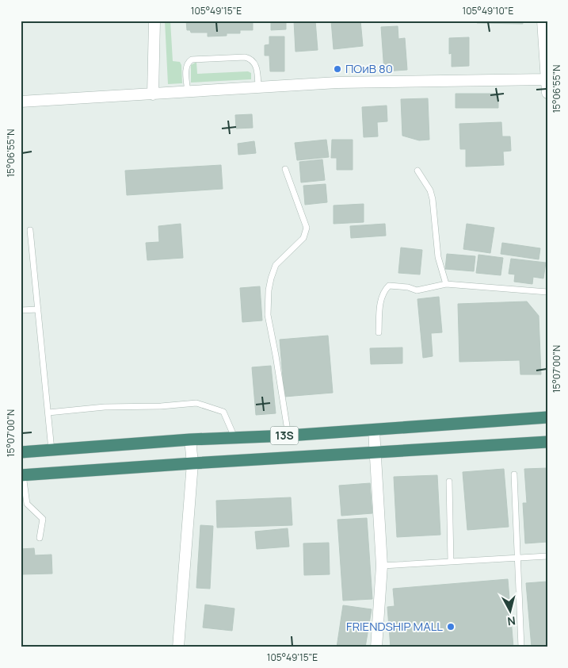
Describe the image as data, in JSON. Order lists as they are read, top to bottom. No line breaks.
{"streets":{"highway":["13S"]},"places":["ПОиВ 80","FRIENDSHIP MALL"],"north":"bottom","coordinates":["105°49'15\"E","105°49'10\"E","15°06'55\"N","15°07'00\"N"]}
